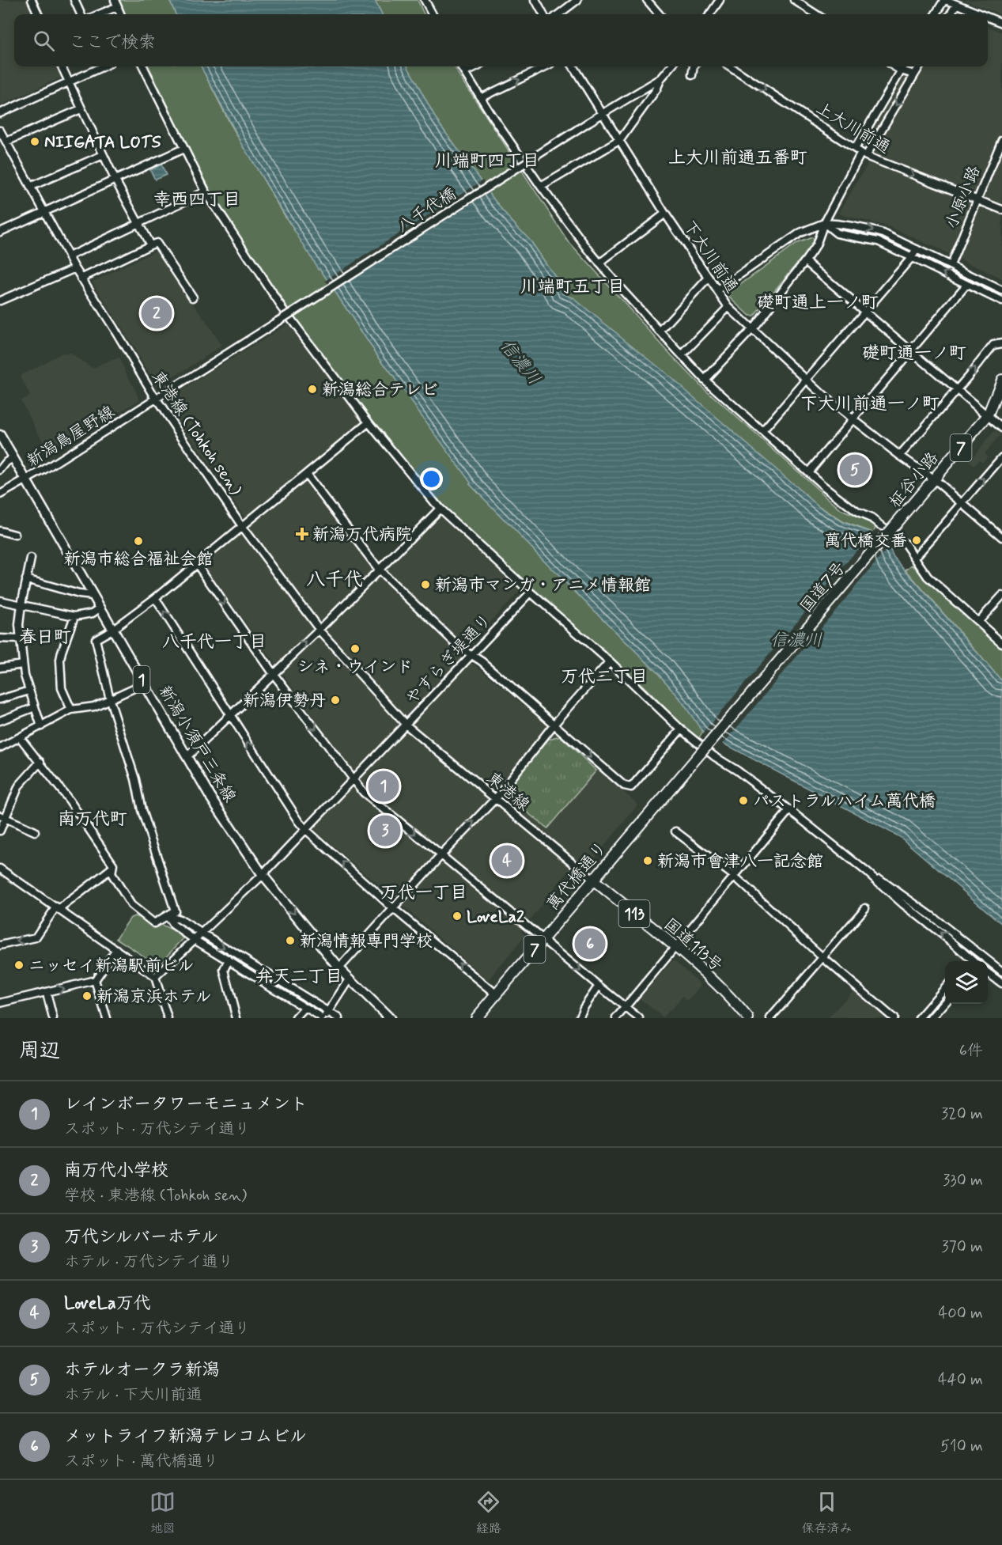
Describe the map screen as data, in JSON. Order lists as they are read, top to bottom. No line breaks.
{"streets":{"highway":["7","柾谷小路","国道7号","萬代橋通り","113","国道113号"],"main road":["1","新潟小須戸三条線"],"street":["上大川前通","小原小路","八千代橋","下大川前通","東港線 (Tohkoh sen)","新潟鳥屋野線","やすらぎ堤通り","東港線"]},"crossings":[["上大川前通","小原小路"],["八千代橋","下大川前通"],["八千代橋","東港線 (Tohkoh sen)"],["八千代橋","新潟鳥屋野線"],["下大川前通","柾谷小路"],["東港線 (Tohkoh sen)","新潟鳥屋野線"],["東港線 (Tohkoh sen)","やすらぎ堤通り"],["東港線 (Tohkoh sen)","東港線"],["新潟鳥屋野線","新潟小須戸三条線"],["柾谷小路","国道7号"],["国道7号","萬代橋通り"],["やすらぎ堤通り","新潟小須戸三条線"],["やすらぎ堤通り","東港線"],["東港線","萬代橋通り"],["東港線","国道113号"],["萬代橋通り","国道113号"]],"one_way":["上大川前通"],"districts":["上大川前通五番町","川端町四丁目","幸西四丁目","川端町五丁目","礎町通上一ノ町","礎町通一ノ町","下大川前通一ノ町","八千代","春日町","八千代一丁目","万代二丁目","南万代町","万代一丁目","弁天二丁目"],"water":["信濃川"],"places":{"other":["NIIGATA LOTS","新潟総合テレビ","萬代橋交番","新潟市総合福祉会館","新潟市マンガ・アニメ情報館","シネ・ウインド","新潟伊勢丹","パストラルハイム萬代橋","新潟市會津八一記念館","LoveLa2","新潟情報専門学校","ニッセイ新潟駅前ビル","新潟京浜ホテル"],"health":["新潟万代病院"]},"page":{"search":"ここで検索","pins":["2","5","1","3","4","6"],"heading":["周辺","6件"],"list":[{"mark":"1","name":"レインボータワーモニュメント","note":"スポット · 万代シテイ通り","value":"320 m"},{"mark":"2","name":"南万代小学校","note":"学校 · 東港線 (Tohkoh sen)","value":"330 m"},{"mark":"3","name":"万代シルバーホテル","note":"ホテル · 万代シテイ通り","value":"370 m"},{"mark":"4","name":"LoveLa万代","note":"スポット · 万代シテイ通り","value":"400 m"},{"mark":"5","name":"ホテルオークラ新潟","note":"ホテル · 下大川前通","value":"440 m"},{"mark":"6","name":"メットライフ新潟テレコムビル","note":"スポット · 萬代橋通り","value":"510 m"}],"nav":["地図","経路","保存済み"]}}
